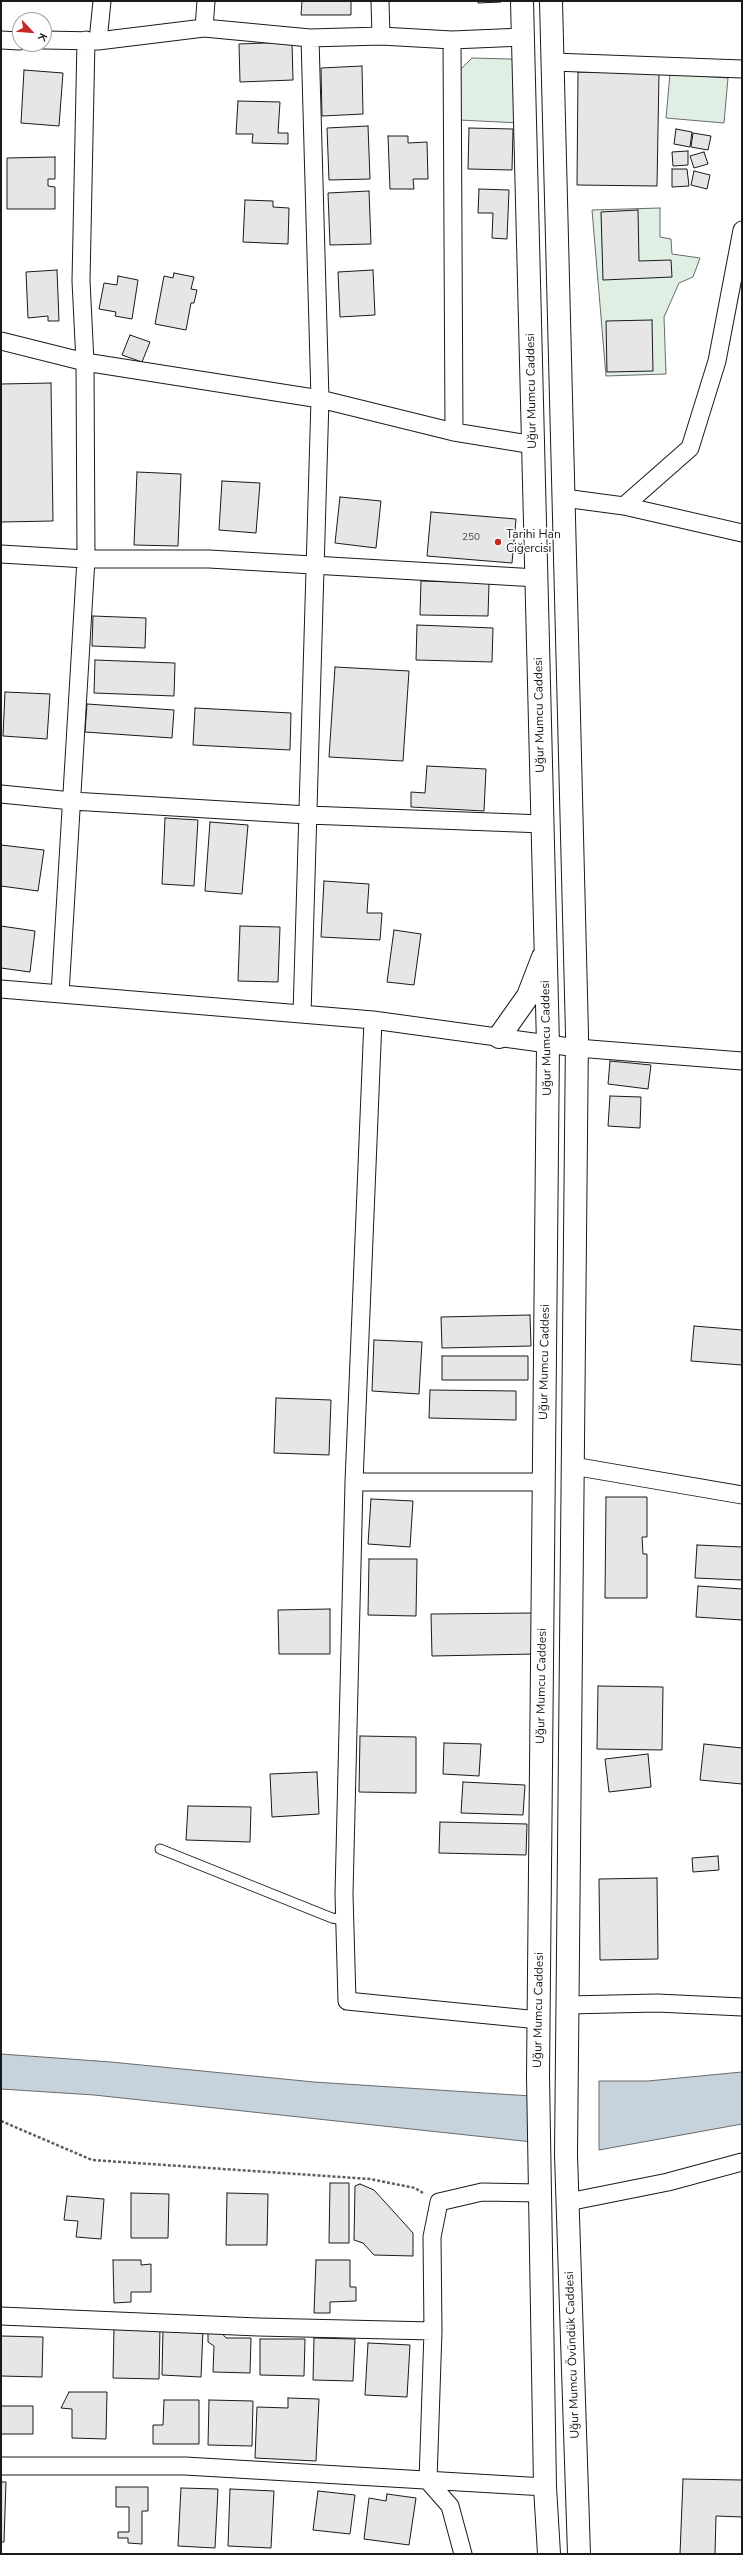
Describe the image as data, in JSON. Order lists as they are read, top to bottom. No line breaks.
{"streets":{"street":["Uğur Mumcu Caddesi","Uğur Mumcu Övündük Caddesi"]},"places":["Tarihi Han Ciğercisi"],"house_numbers":["250"],"north":"bottom right"}
